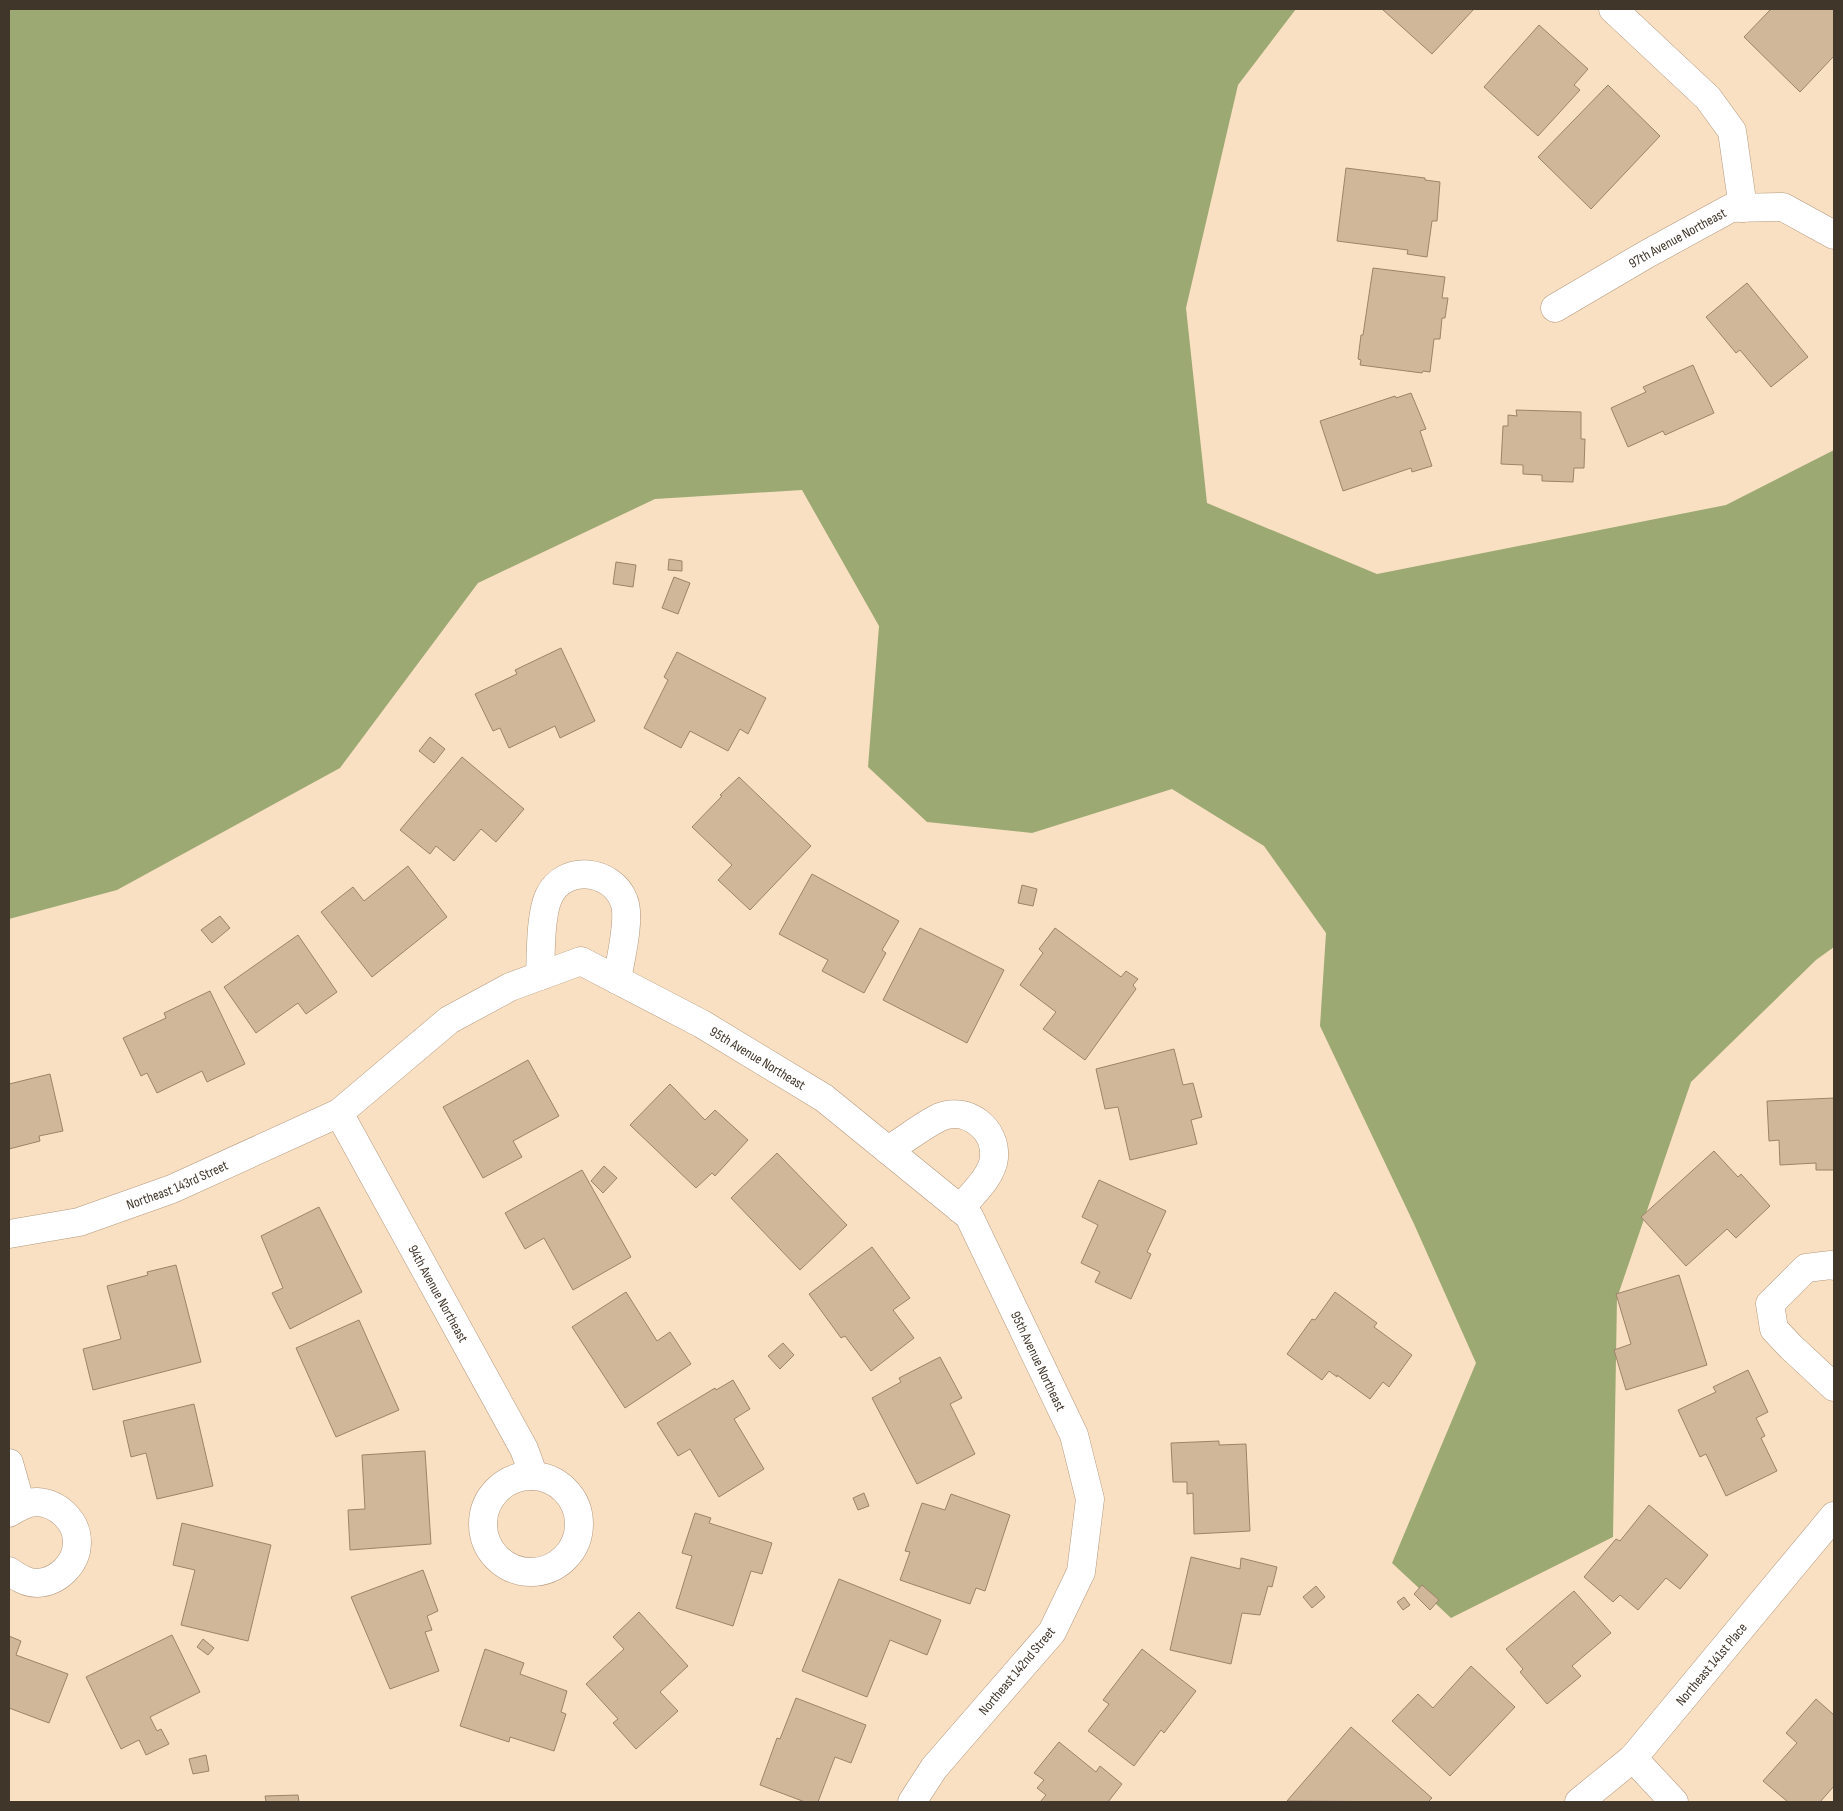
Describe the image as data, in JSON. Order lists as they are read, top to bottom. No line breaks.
{"streets":{"street":["97th Avenue Northeast","95th Avenue Northeast","Northeast 143rd Street","94th Avenue Northeast","Northeast 141st Place","Northeast 142nd Street"]},"crossings":[["95th Avenue Northeast","Northeast 143rd Street"],["95th Avenue Northeast","94th Avenue Northeast"],["95th Avenue Northeast","Northeast 142nd Street"],["Northeast 143rd Street","94th Avenue Northeast"]]}
